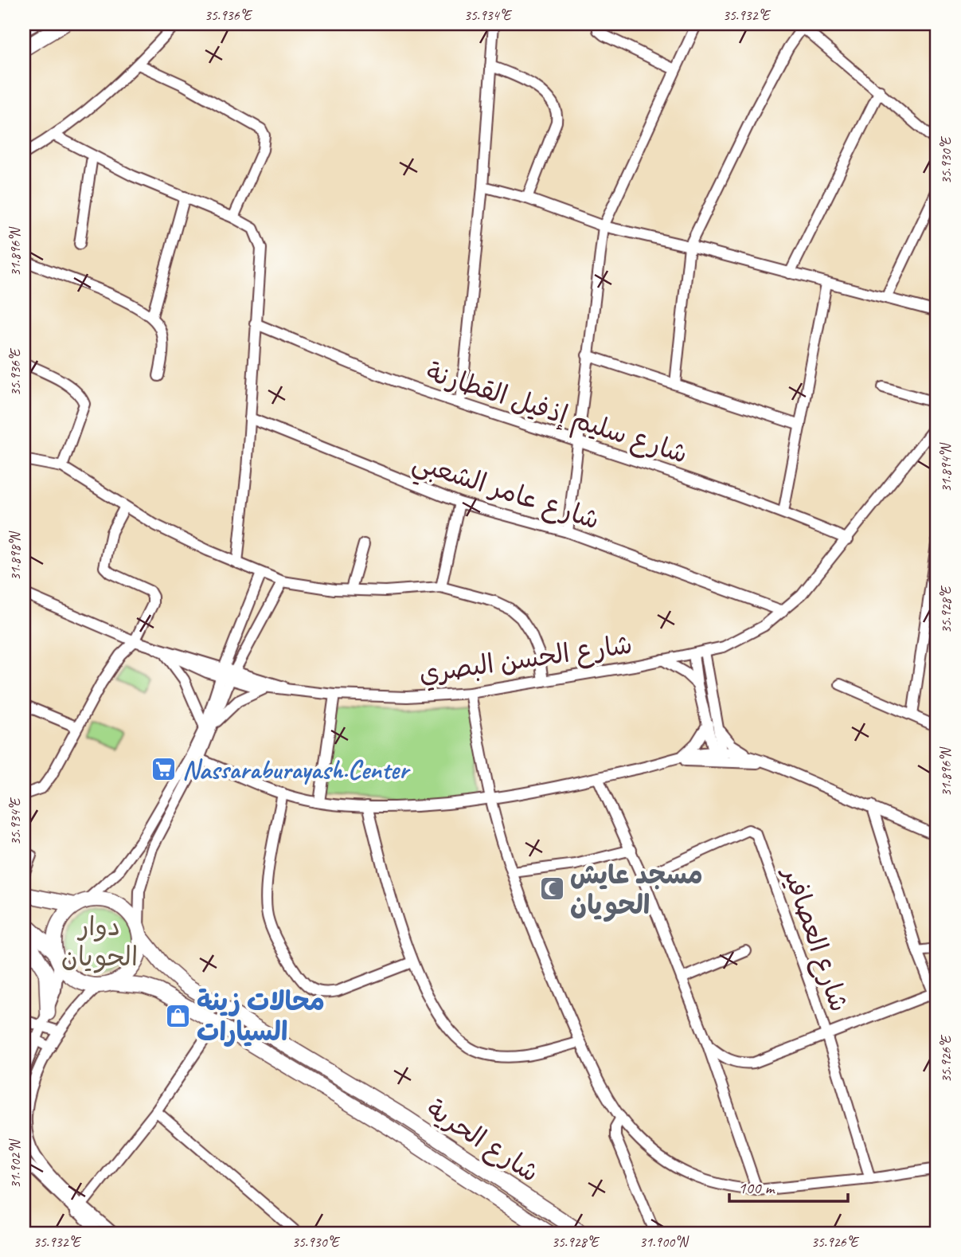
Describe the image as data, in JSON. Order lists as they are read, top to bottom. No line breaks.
{"streets":{"highway":["شارع الحرية"],"street":["شارع سليم إذفيل القطارنة","شارع عامر الشعبي","شارع الحسن البصري","شارع العصافير"]},"crossings":[["شارع سليم إذفيل القطارنة","شارع الحسن البصري"],["شارع عامر الشعبي","شارع الحسن البصري"]],"parks":["دوار الحويان"],"places":{"supermarket":["Nassaraburayash.Center"],"mosque":["مسجد عايش الحويان"],"shop":["محالات زينة السيارات"]},"scale_bar":"100 m","coordinates":["35.936°E","35.934°E","35.932°E","35.930°E","31.896°N","31.894°N","31.898°N","35.928°E","35.926°E","31.902°N","31.900°N"]}
